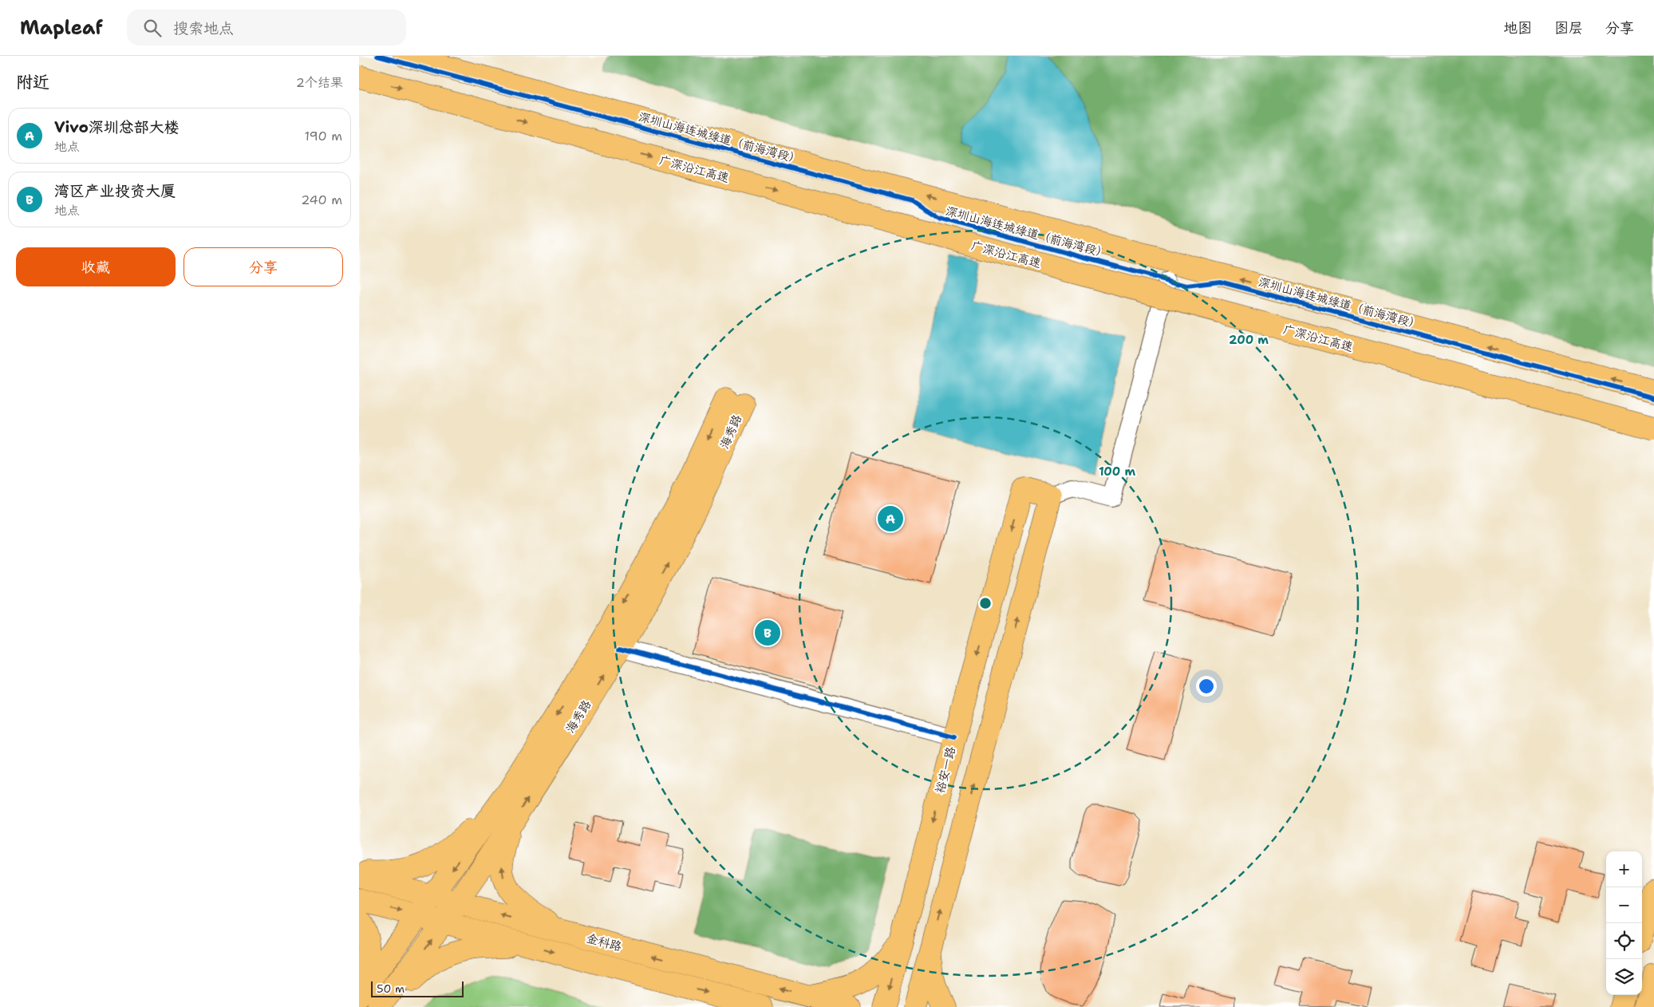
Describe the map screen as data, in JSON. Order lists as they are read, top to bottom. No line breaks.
{"streets":{"main road":["广深沿江高速","海秀路","裕安一路","金科路"],"cycle path":["深圳山海连城绿道（前海湾段）"]},"crossings":[["海秀路","金科路"]],"scale_bar":"50 m","page":{"header":"Mapleaf","search":"搜索地点","nav":["地图","图层","分享"],"heading":["附近","2个结果"],"list":[{"mark":"A","name":"Vivo深圳总部大楼","note":"地点","value":"190 m"},{"mark":"B","name":"湾区产业投资大厦","note":"地点","value":"240 m"}],"buttons":["收藏","分享"],"pins":["A","B"],"map_buttons":["+","−"],"scale":"50 m"},"rings":["200 m","100 m"]}
